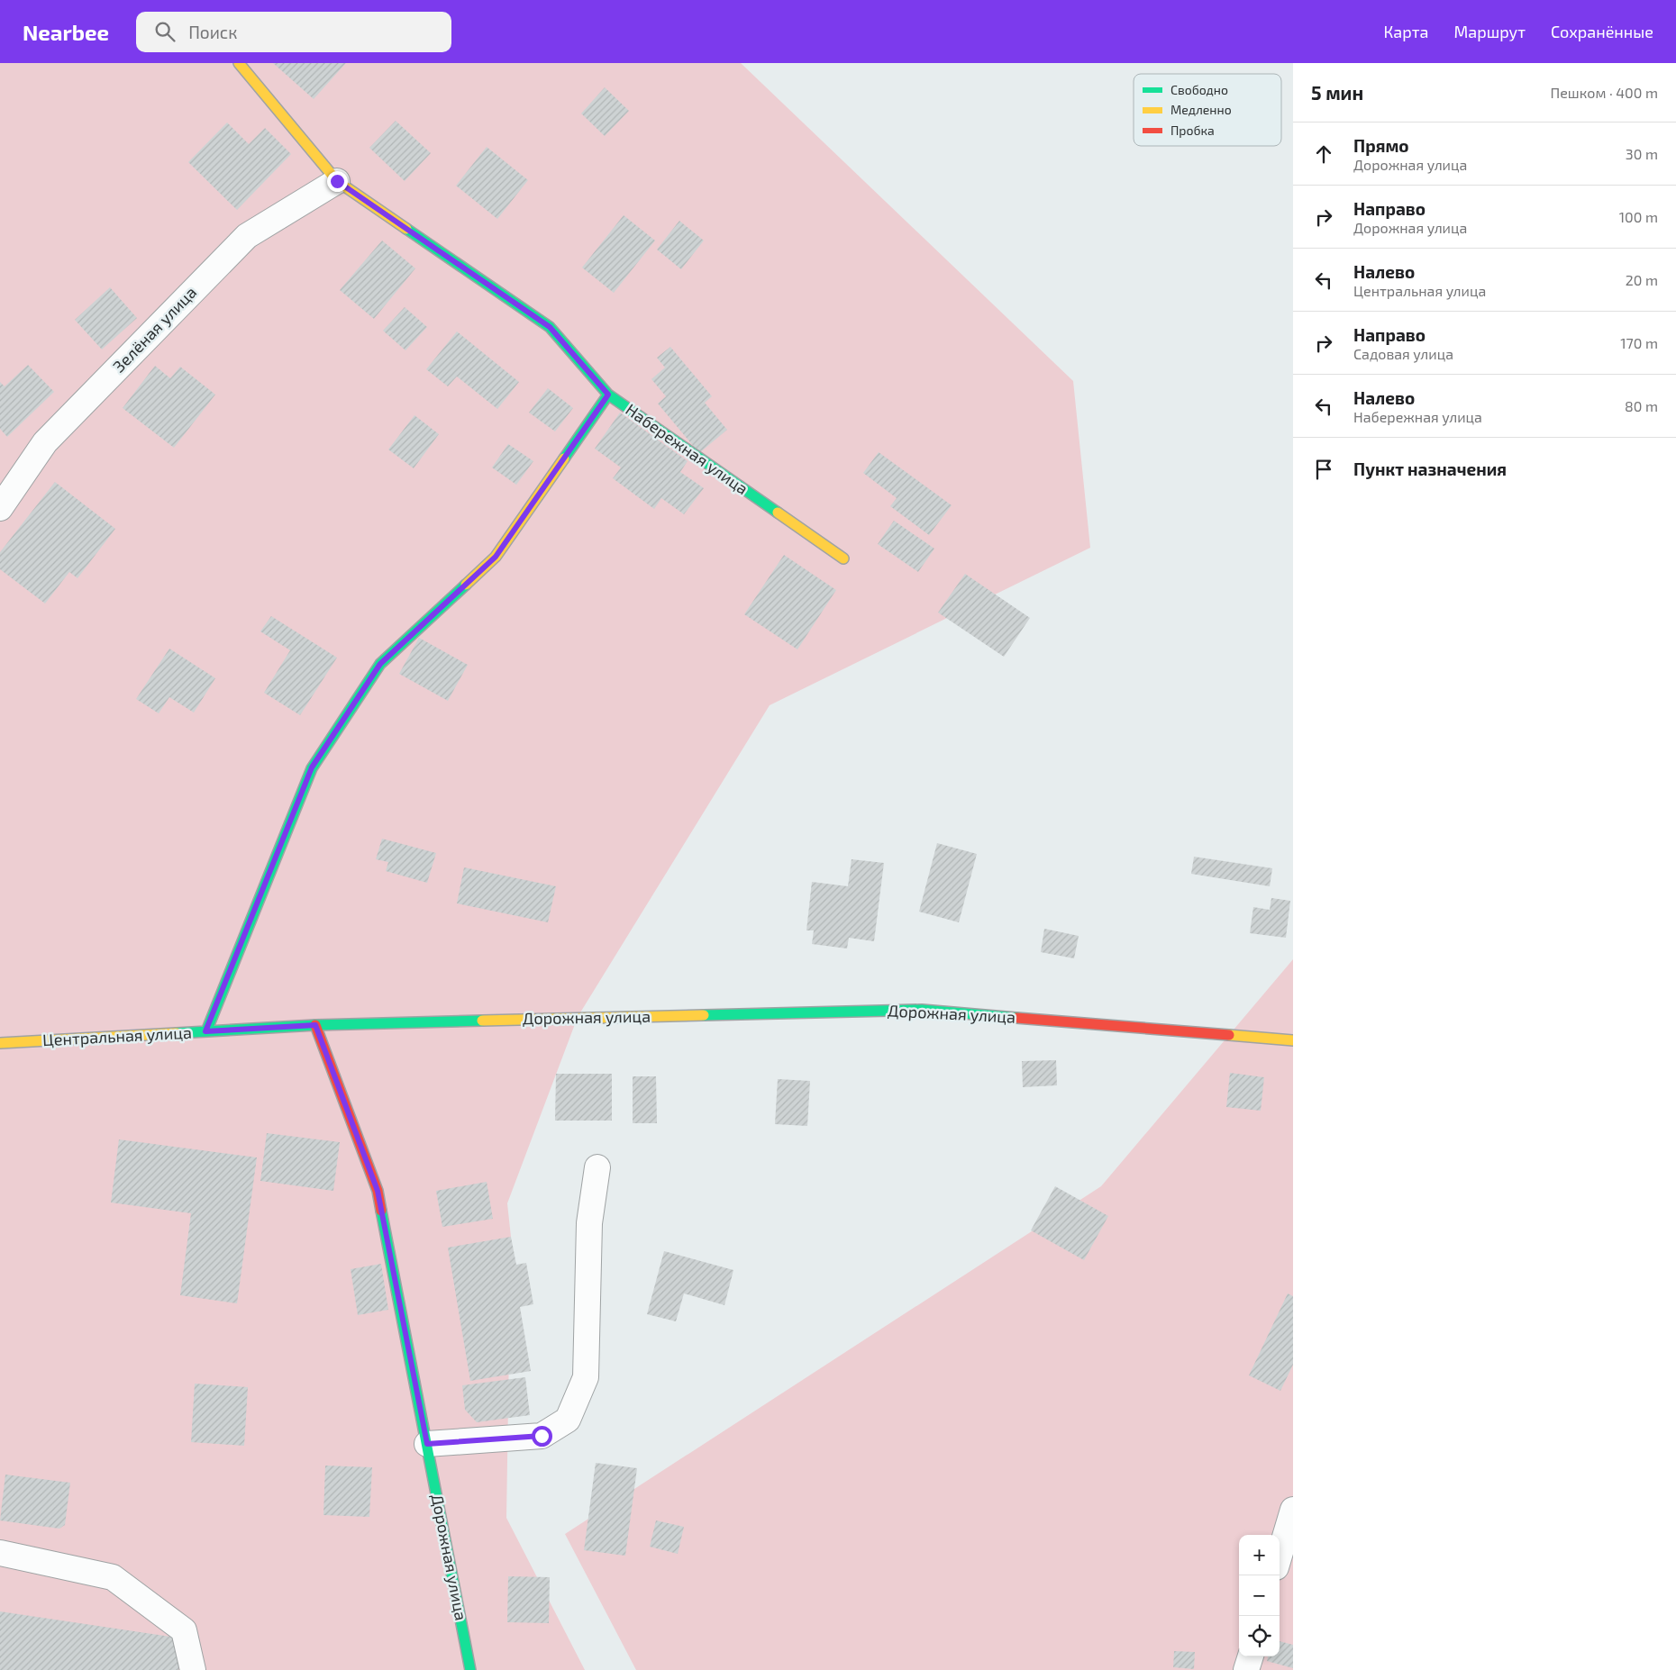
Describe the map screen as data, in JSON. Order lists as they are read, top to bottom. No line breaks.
{"streets":{"street":["Зелёная улица","Набережная улица","Дорожная улица","Центральная улица"]},"crossings":[["Зелёная улица","Набережная улица"],["Дорожная улица","Центральная улица"]],"legend":["Свободно","Медленно","Пробка"],"page":{"header":"Nearbee","search":"Поиск","nav":["Карта","Маршрут","Сохранённые"],"heading":["5 мин","Пешком · 400 m"],"list":[["Прямо","Дорожная улица","30 m"],["Направо","Дорожная улица","100 m"],["Налево","Центральная улица","20 m"],["Направо","Садовая улица","170 m"],["Налево","Набережная улица","80 m"],"Пункт назначения"],"map_buttons":["+","−"]}}
